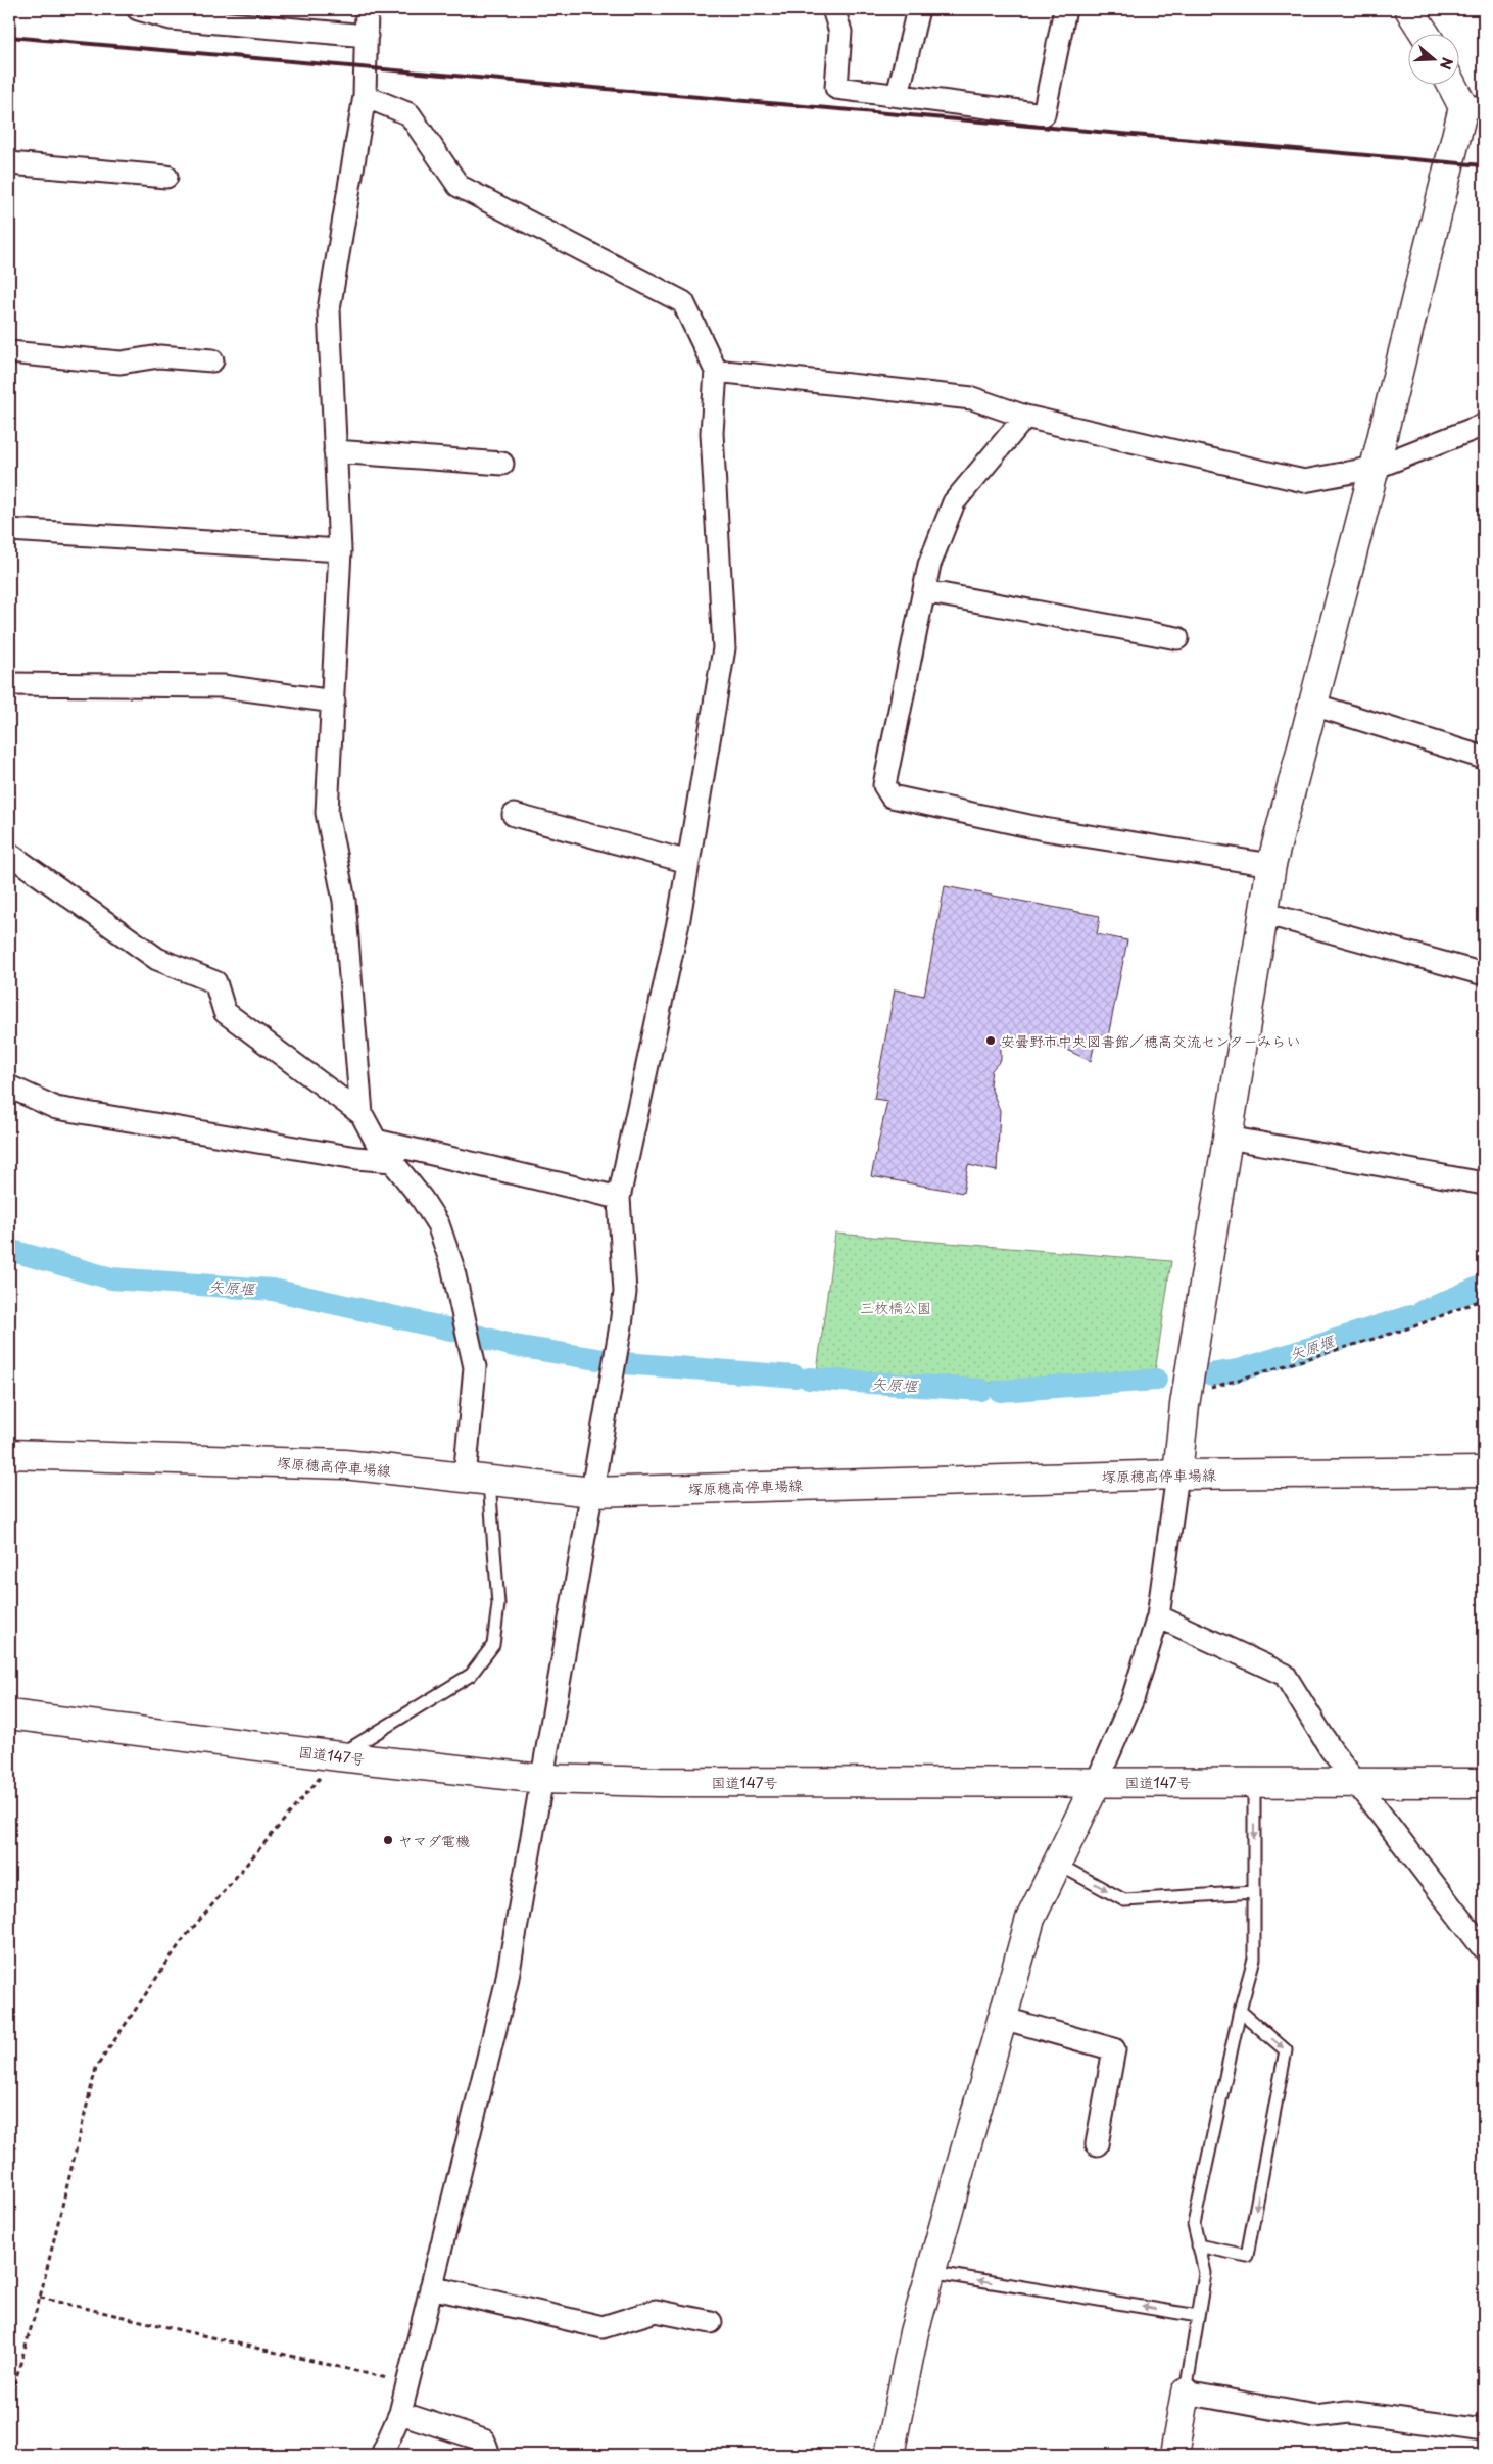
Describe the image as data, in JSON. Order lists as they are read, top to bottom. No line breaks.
{"streets":{"main road":["塚原穂高停車場線","国道147号"]},"water":["矢原堰"],"parks":["三枚橋公園"],"places":["安曇野市中央図書館／穂高交流センターみらい","ヤマダ電機"],"north":"right"}
